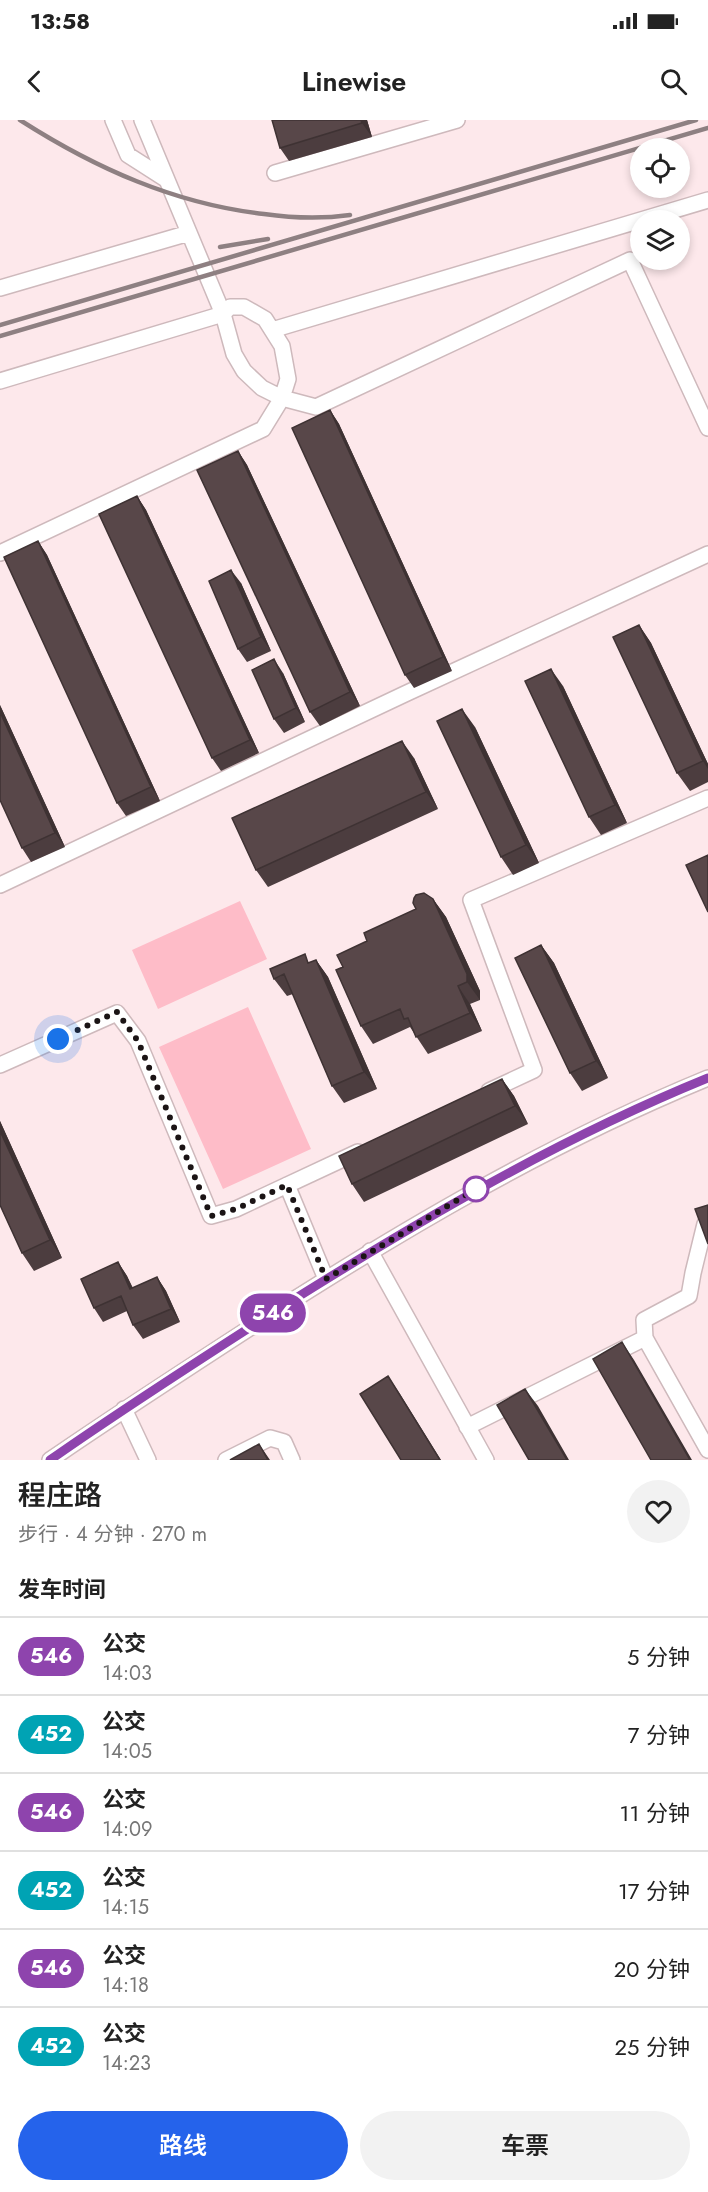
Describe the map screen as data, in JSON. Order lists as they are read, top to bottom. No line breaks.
{"lines":["bus line 546"],"page":{"status":"13:58","header":"Linewise","on_map":"546","heading":[["程庄路","步行 · 4 分钟 · 270 m"],"发车时间"],"list":[{"mark":"546","name":"公交","note":"14:03","value":"5 分钟"},{"mark":"452","name":"公交","note":"14:05","value":"7 分钟"},{"mark":"546","name":"公交","note":"14:09","value":"11 分钟"},{"mark":"452","name":"公交","note":"14:15","value":"17 分钟"},{"mark":"546","name":"公交","note":"14:18","value":"20 分钟"},{"mark":"452","name":"公交","note":"14:23","value":"25 分钟"}],"buttons":["路线","车票"]}}
